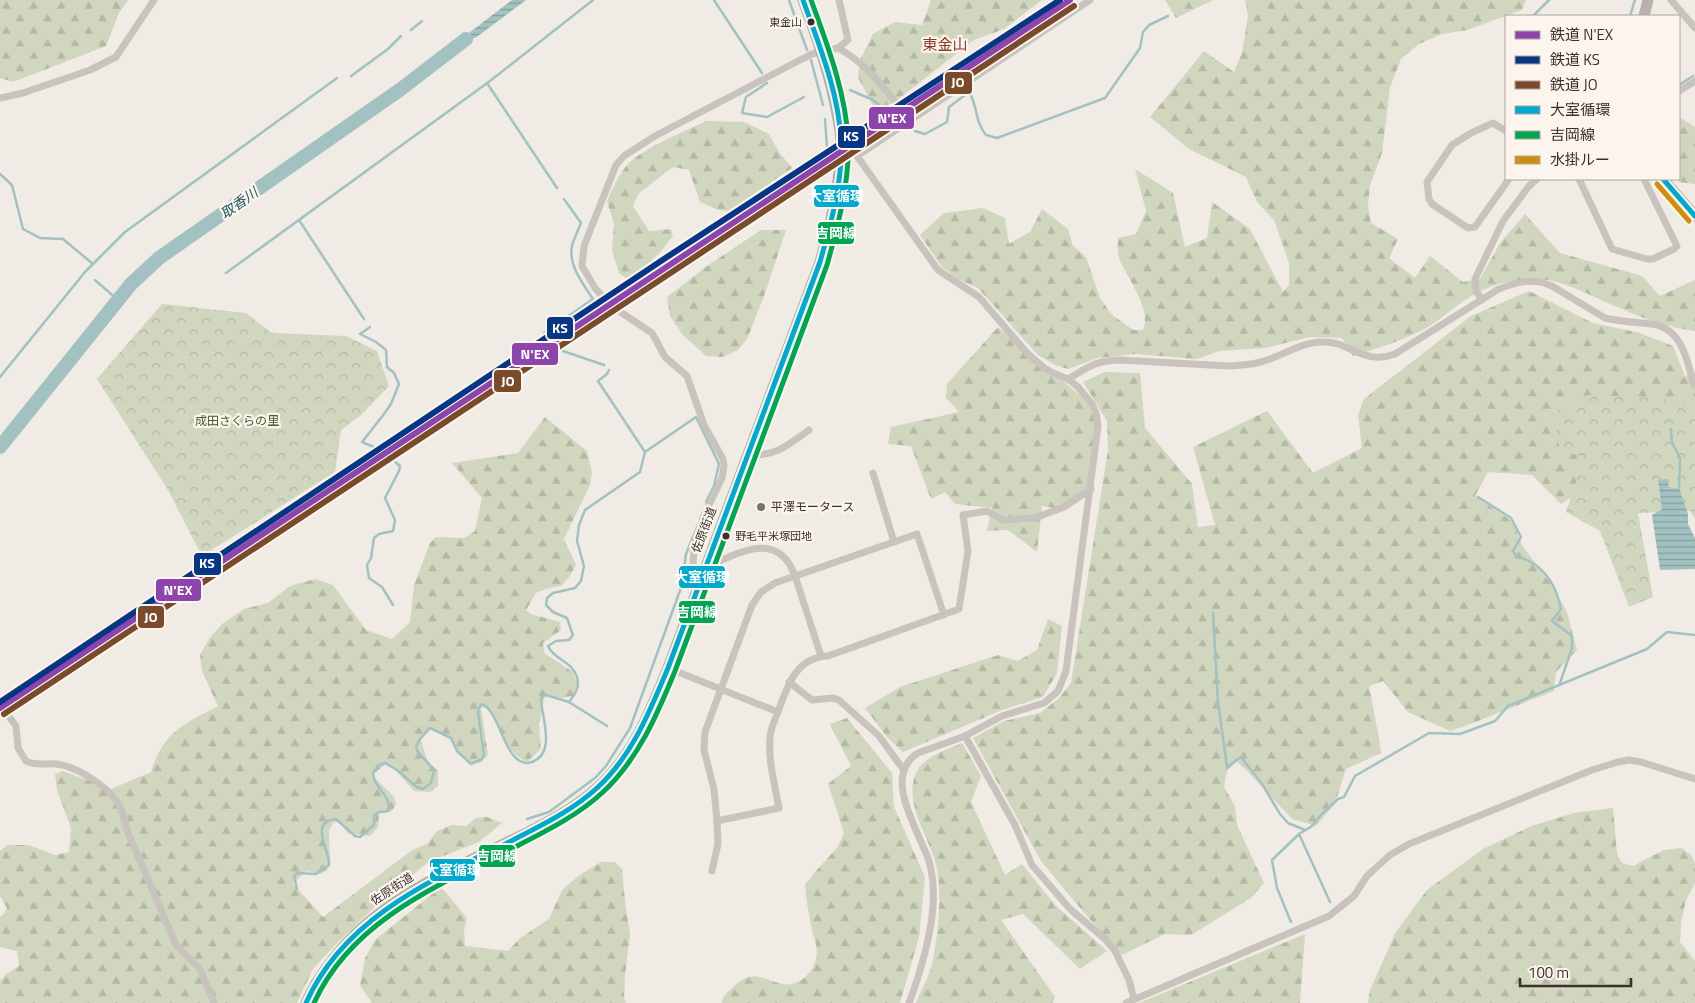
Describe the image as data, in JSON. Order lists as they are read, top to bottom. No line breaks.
{"streets":{"highway":["佐原街道"]},"districts":["東金山"],"water":["取香川"],"parks":["成田さくらの里"],"places":["東金山","平澤モータース","野毛平米塚団地"],"lines":["rail line N'EX","rail line KS","transit line 大室循環","transit line 吉岡線","rail line JO","transit line 水掛ルー"],"legend":["鉄道 N'EX","鉄道 KS","鉄道 JO","大室循環","吉岡線","水掛ルー"],"scale_bar":"100 m"}
